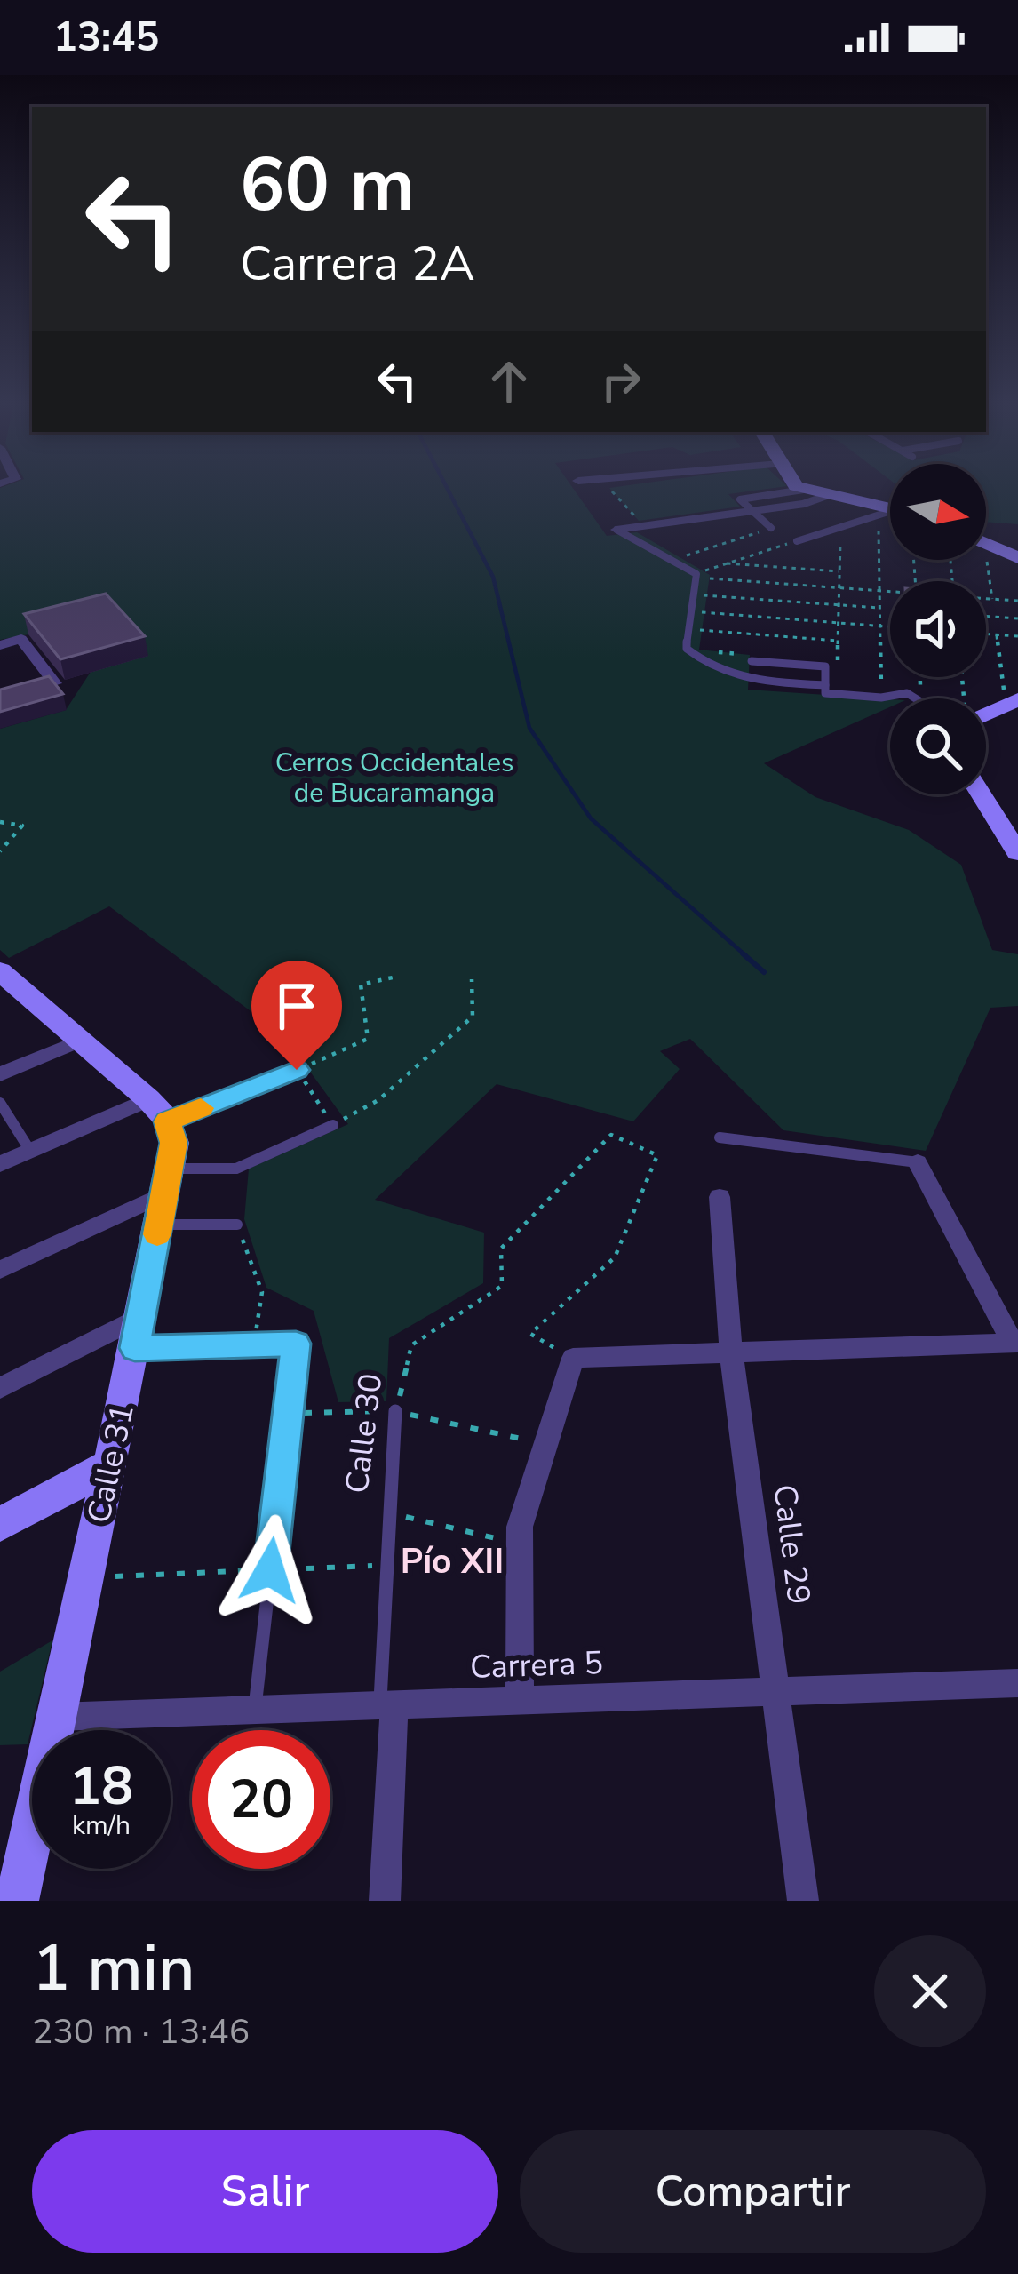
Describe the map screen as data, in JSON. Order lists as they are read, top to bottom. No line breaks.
{"streets":{"street":["Calle 30","Calle 31","Calle 29","Carrera 5"]},"crossings":[["Calle 30","Carrera 5"],["Calle 31","Carrera 5"],["Calle 29","Carrera 5"]],"districts":["Pío XII"],"parks":["Cerros Occidentales de Bucaramanga"],"north":"right","page":{"status":"13:45","turn":["60 m","Carrera 2A"],"speed":"18 km/h","limit":"20","heading":["1 min","230 m · 13:46"],"buttons":["Salir","Compartir"]}}
